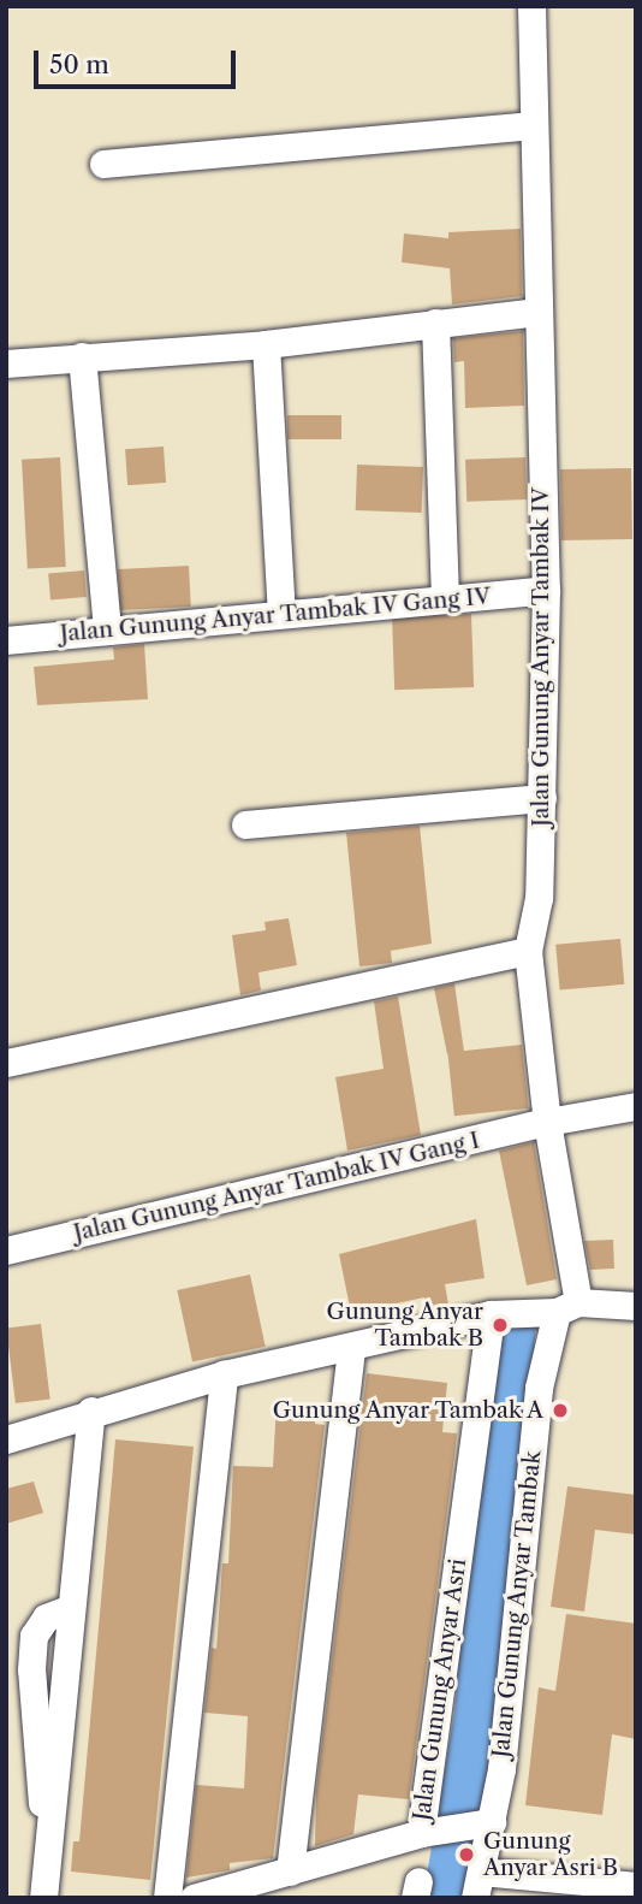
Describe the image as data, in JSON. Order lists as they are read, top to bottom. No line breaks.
{"streets":{"street":["Jalan Gunung Anyar Tambak IV Gang IV","Jalan Gunung Anyar Tambak IV","Jalan Gunung Anyar Tambak IV Gang I","Jalan Gunung Anyar Tambak","Jalan Gunung Anyar Asri"]},"crossings":[["Jalan Gunung Anyar Tambak IV Gang IV","Jalan Gunung Anyar Tambak IV"],["Jalan Gunung Anyar Tambak IV","Jalan Gunung Anyar Tambak IV Gang I"],["Jalan Gunung Anyar Tambak IV","Jalan Gunung Anyar Tambak"],["Jalan Gunung Anyar Tambak","Jalan Gunung Anyar Asri"]],"places":["Gunung Anyar Tambak B","Gunung Anyar Tambak A","Gunung Anyar Asri B"],"scale_bar":"50 m"}
